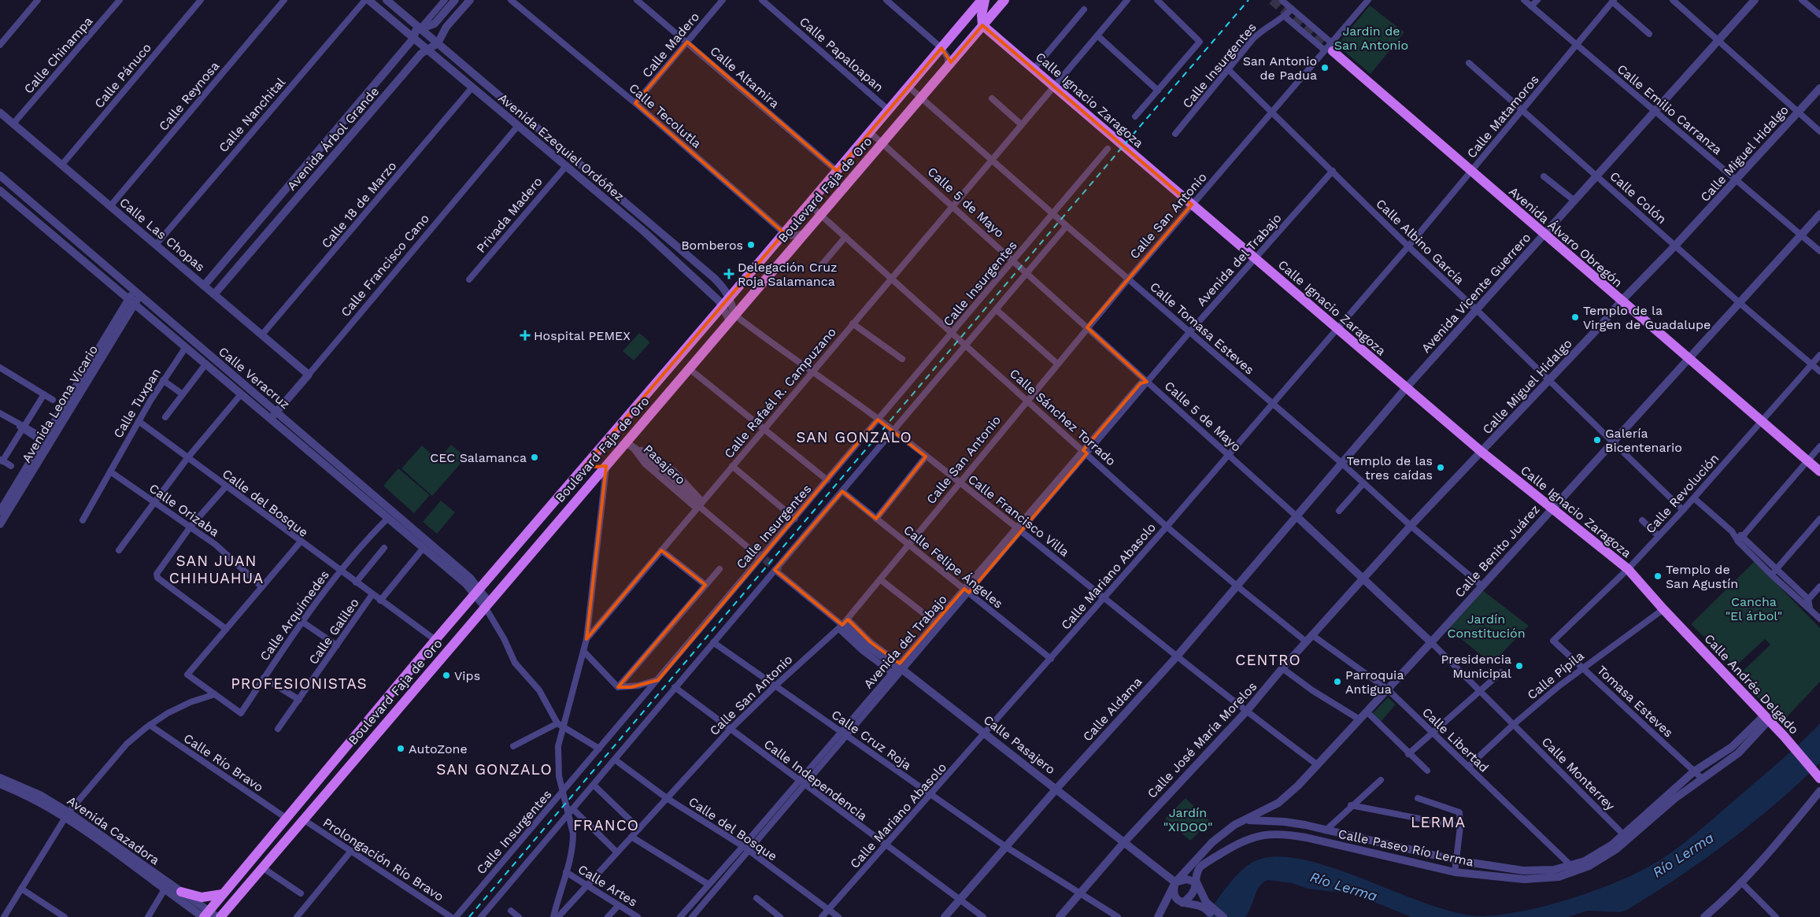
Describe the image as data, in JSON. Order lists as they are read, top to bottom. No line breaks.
{"streets":{"main road":["Calle Ignacio Zaragoza","Boulevard Faja de Oro","Avenida Álvaro Obregón","Calle Andrés Delgado"],"street":["Calle Madero","Calle Papaloapan","Calle Chinampa","Calle Insurgentes","Calle Pánuco","Calle Altamira","Calle Reynosa","Calle Emilio Carranza","Calle Nanchital","Calle Tecolutla","Calle Matamoros","Avenida Árbol Grande","Avenida Ezequiel Ordóñez","Calle Miguel Hidalgo","Calle Colón","Calle 5 de Mayo","Calle 18 de Marzo","Privada Madero","Calle San Antonio","Calle Las Chopas","Calle Albino García","Avenida del Trabajo","Calle Francisco Cano","Avenida Vicente Guerrero","Calle Tomasa Esteves","Calle Veracruz","Calle Rafaél R. Campuzano","Calle Tuxpan","Avenida Leona Vicario","Calle Sánchez Torrado","Calle Revolución","Calle del Bosque","Calle Orizaba","Calle Francisco Villa","Calle Benito Juárez","Calle Felipe Ángeles","Calle Mariano Abasolo","Calle Arquímedes","Calle Galileo","Calle Pípila","Tomasa Esteves","Calle Aldama","Calle Cruz Roja","Calle José María Morelos","Calle Libertad","Calle Pasajero","Calle Río Bravo","Calle Monterrey","Calle Independencia","Avenida Cazadora","Calle Paseo Río Lerma","Prolongación Río Bravo","Calle Artes"]},"crossings":[["Calle Madero","Calle Altamira"],["Calle Madero","Calle Tecolutla"],["Calle Papaloapan","Boulevard Faja de Oro"],["Calle Chinampa","Calle Las Chopas"],["Calle Insurgentes","Calle 5 de Mayo"],["Calle Insurgentes","Calle Albino García"],["Calle Insurgentes","Calle Tomasa Esteves"],["Calle Insurgentes","Calle Sánchez Torrado"],["Calle Insurgentes","Calle Francisco Villa"],["Calle Pánuco","Calle Las Chopas"],["Calle Altamira","Boulevard Faja de Oro"],["Calle Reynosa","Calle Las Chopas"],["Calle Ignacio Zaragoza","Calle Miguel Hidalgo"],["Calle Ignacio Zaragoza","Boulevard Faja de Oro"],["Calle Ignacio Zaragoza","Calle San Antonio"],["Calle Ignacio Zaragoza","Avenida del Trabajo"],["Calle Ignacio Zaragoza","Avenida Vicente Guerrero"],["Calle Ignacio Zaragoza","Calle Rafaél R. Campuzano"],["Calle Ignacio Zaragoza","Calle Revolución"],["Calle Ignacio Zaragoza","Calle Benito Juárez"],["Calle Ignacio Zaragoza","Calle Mariano Abasolo"],["Calle Ignacio Zaragoza","Calle Pípila"],["Calle Ignacio Zaragoza","Calle Andrés Delgado"],["Calle Emilio Carranza","Calle Matamoros"],["Calle Emilio Carranza","Calle Miguel Hidalgo"],["Calle Emilio Carranza","Avenida Vicente Guerrero"],["Calle Emilio Carranza","Calle Benito Juárez"],["Calle Nanchital","Calle Las Chopas"],["Calle Tecolutla","Boulevard Faja de Oro"],["Calle Matamoros","Calle Colón"],["Calle Matamoros","Avenida Álvaro Obregón"],["Calle Matamoros","Calle Albino García"],["Calle Matamoros","Calle Mariano Abasolo"],["Avenida Árbol Grande","Avenida Ezequiel Ordóñez"],["Avenida Árbol Grande","Calle Las Chopas"],["Avenida Ezequiel Ordóñez","Boulevard Faja de Oro"],["Avenida Ezequiel Ordóñez","Calle 18 de Marzo"],["Avenida Ezequiel Ordóñez","Privada Madero"],["Avenida Ezequiel Ordóñez","Calle Francisco Cano"],["Avenida Ezequiel Ordóñez","Calle Francisco Villa"],["Calle Miguel Hidalgo","Calle Colón"],["Calle Miguel Hidalgo","Calle 5 de Mayo"],["Calle Miguel Hidalgo","Avenida Álvaro Obregón"],["Calle Miguel Hidalgo","Calle Albino García"],["Calle Miguel Hidalgo","Calle Tomasa Esteves"],["Calle Miguel Hidalgo","Calle José María Morelos"],["Boulevard Faja de Oro","Calle 5 de Mayo"],["Boulevard Faja de Oro","Calle Tomasa Esteves"],["Boulevard Faja de Oro","Calle Veracruz"],["Boulevard Faja de Oro","Calle Sánchez Torrado"],["Boulevard Faja de Oro","Calle del Bosque"],["Boulevard Faja de Oro","Calle Francisco Villa"],["Boulevard Faja de Oro","Calle Río Bravo"],["Boulevard Faja de Oro","Avenida Cazadora"],["Boulevard Faja de Oro","Prolongación Río Bravo"],["Calle Colón","Avenida Vicente Guerrero"],["Calle Colón","Calle Revolución"],["Calle Colón","Calle Benito Juárez"],["Calle 5 de Mayo","Calle San Antonio"],["Calle 5 de Mayo","Avenida del Trabajo"],["Calle 5 de Mayo","Avenida Vicente Guerrero"],["Calle 5 de Mayo","Calle Rafaél R. Campuzano"],["Calle 5 de Mayo","Calle Benito Juárez"],["Calle 5 de Mayo","Calle Mariano Abasolo"],["Calle 5 de Mayo","Calle Pípila"],["Calle 5 de Mayo","Calle Aldama"],["Calle 5 de Mayo","Calle José María Morelos"],["Calle 5 de Mayo","Calle Monterrey"],["Calle 18 de Marzo","Calle Las Chopas"],["Calle San Antonio","Avenida Álvaro Obregón"],["Calle San Antonio","Calle Albino García"],["Calle San Antonio","Calle Tomasa Esteves"],["Calle San Antonio","Calle Sánchez Torrado"],["Calle San Antonio","Calle del Bosque"],["Calle San Antonio","Calle Francisco Villa"],["Calle San Antonio","Calle Felipe Ángeles"],["Calle San Antonio","Calle Cruz Roja"],["Calle San Antonio","Calle Pasajero"],["Calle San Antonio","Calle Independencia"],["Calle San Antonio","Calle Artes"],["Calle Las Chopas","Calle Francisco Cano"],["Avenida Álvaro Obregón","Avenida Vicente Guerrero"],["Avenida Álvaro Obregón","Calle Revolución"],["Avenida Álvaro Obregón","Calle Benito Juárez"],["Calle Albino García","Avenida del Trabajo"],["Calle Albino García","Avenida Vicente Guerrero"],["Calle Albino García","Calle Revolución"],["Calle Albino García","Calle Benito Juárez"],["Calle Albino García","Calle Mariano Abasolo"],["Avenida del Trabajo","Calle Tomasa Esteves"],["Avenida del Trabajo","Calle Sánchez Torrado"],["Avenida del Trabajo","Calle del Bosque"],["Avenida del Trabajo","Calle Francisco Villa"],["Avenida del Trabajo","Calle Felipe Ángeles"],["Avenida del Trabajo","Calle Cruz Roja"],["Avenida del Trabajo","Calle Pasajero"],["Avenida del Trabajo","Calle Independencia"],["Calle Francisco Cano","Calle Veracruz"],["Avenida Vicente Guerrero","Calle Tomasa Esteves"],["Avenida Vicente Guerrero","Calle Aldama"],["Calle Tomasa Esteves","Calle Rafaél R. Campuzano"],["Calle Tomasa Esteves","Calle Benito Juárez"],["Calle Tomasa Esteves","Calle Mariano Abasolo"],["Calle Veracruz","Calle Tuxpan"],["Calle Veracruz","Avenida Leona Vicario"],["Calle Veracruz","Calle Arquímedes"],["Calle Rafaél R. Campuzano","Calle Sánchez Torrado"],["Calle Rafaél R. Campuzano","Calle Francisco Villa"],["Calle Tuxpan","Calle del Bosque"],["Calle Tuxpan","Calle Orizaba"],["Calle Sánchez Torrado","Calle Mariano Abasolo"],["Calle Sánchez Torrado","Calle Aldama"],["Calle Sánchez Torrado","Calle José María Morelos"],["Calle Revolución","Tomasa Esteves"],["Calle del Bosque","Calle Mariano Abasolo"],["Calle del Bosque","Calle Arquímedes"],["Calle del Bosque","Calle Galileo"],["Calle Francisco Villa","Calle Benito Juárez"],["Calle Francisco Villa","Calle Mariano Abasolo"],["Calle Francisco Villa","Calle Aldama"],["Calle Francisco Villa","Calle José María Morelos"],["Calle Benito Juárez","Calle Libertad"],["Calle Benito Juárez","Calle Pasajero"],["Calle Benito Juárez","Calle Paseo Río Lerma"],["Calle Felipe Ángeles","Calle Mariano Abasolo"],["Calle Mariano Abasolo","Calle Cruz Roja"],["Calle Mariano Abasolo","Calle Pasajero"],["Calle Mariano Abasolo","Calle Independencia"],["Calle Pípila","Calle Andrés Delgado"],["Calle Pípila","Tomasa Esteves"],["Calle Pípila","Calle Libertad"],["Calle Pípila","Calle Monterrey"],["Calle Andrés Delgado","Calle Paseo Río Lerma"],["Tomasa Esteves","Calle Paseo Río Lerma"],["Calle Aldama","Calle Cruz Roja"],["Calle Aldama","Calle Pasajero"],["Calle Aldama","Calle Independencia"],["Calle Cruz Roja","Calle José María Morelos"],["Calle José María Morelos","Calle Libertad"],["Calle José María Morelos","Calle Pasajero"],["Calle Libertad","Calle Paseo Río Lerma"],["Calle Monterrey","Calle Paseo Río Lerma"]],"districts":["SAN GONZALO","SAN JUAN CHIHUAHUA","CENTRO","PROFESIONISTAS","SAN GONZALO","LERMA","FRANCO"],"water":["Río Lerma"],"parks":["Jardin de San Antonio","Cancha \"El árbol\"","Jardín Constitución","Jardín \"XIDOO\""],"places":{"other":["San Antonio de Padua","Bomberos","Templo de la Virgen de Guadalupe","Galería Bicentenario","CEC Salamanca","Templo de las tres caídas","Templo de San Agustín","Presidencia Municipal","Vips","Parroquia Antigua","AutoZone"],"health":["Delegación Cruz Roja Salamanca","Hospital PEMEX"]}}
